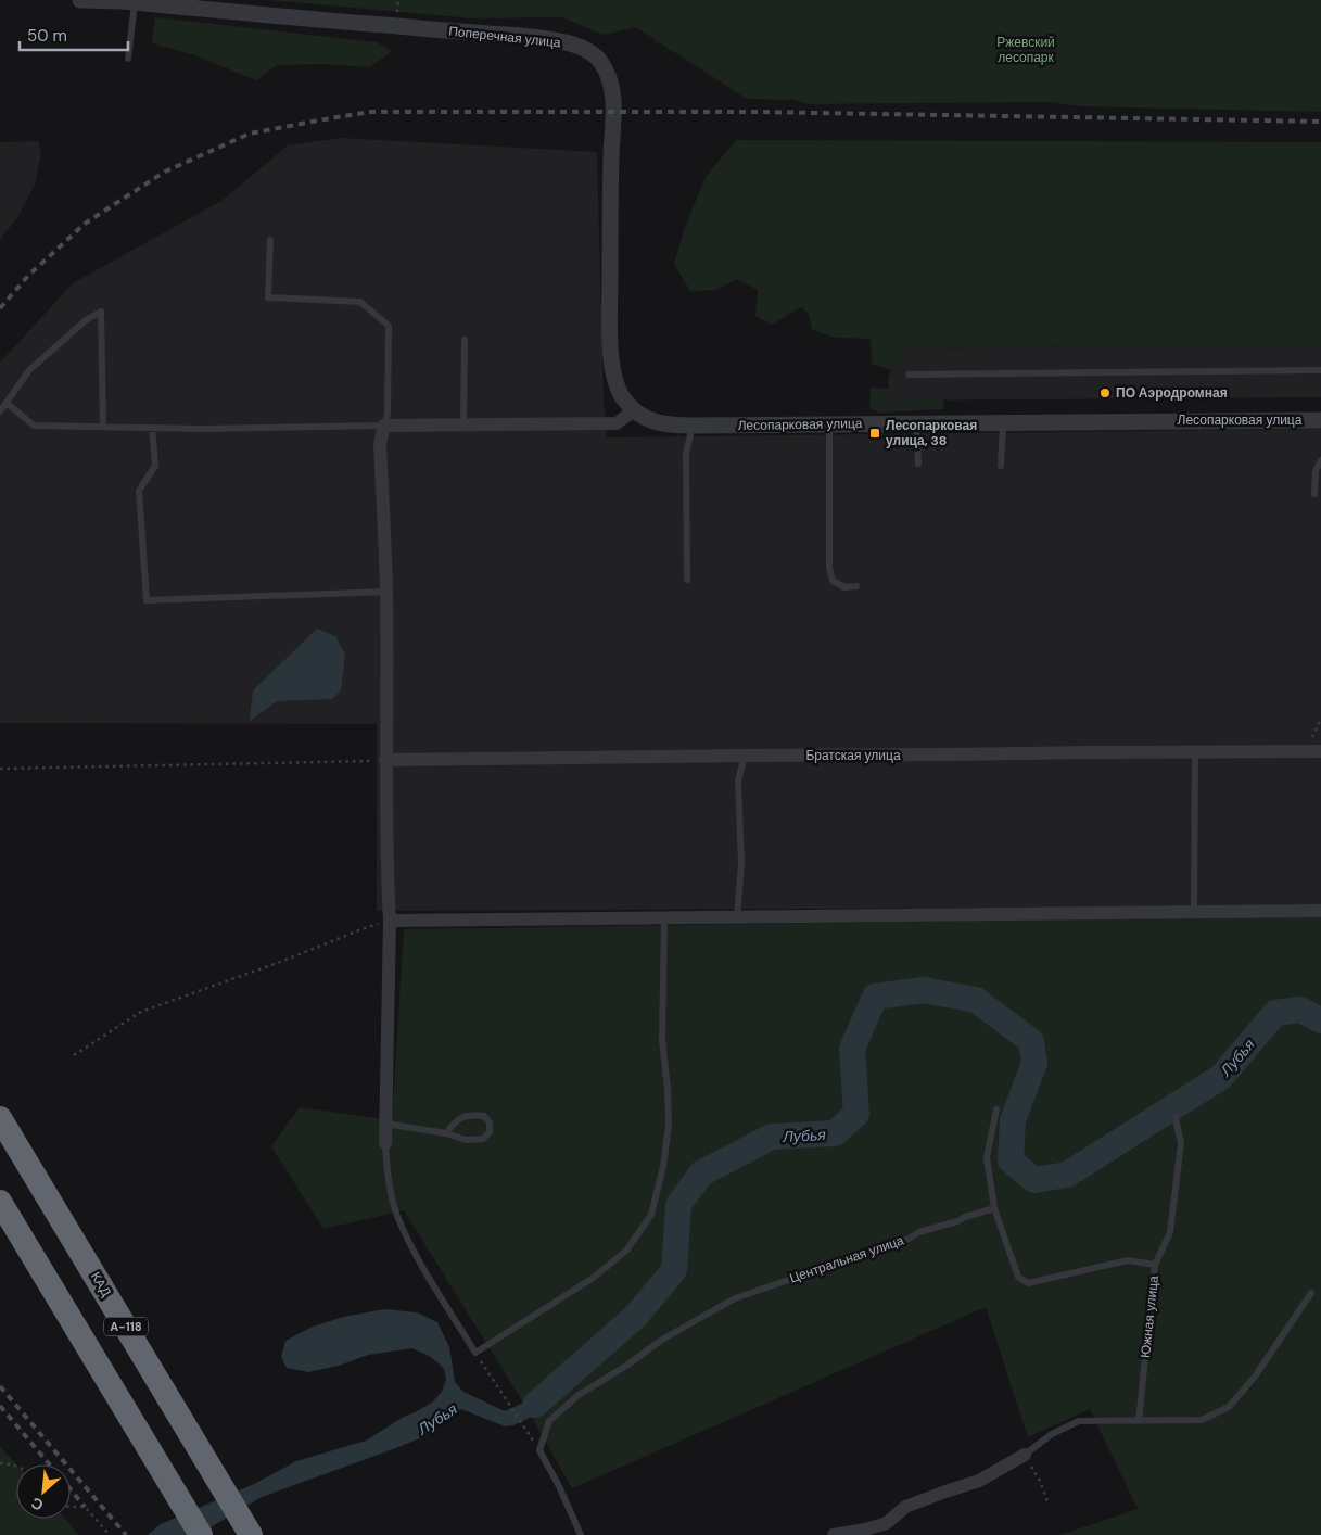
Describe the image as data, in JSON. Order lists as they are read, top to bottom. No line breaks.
{"streets":{"highway":["КАД","А-118"],"street":["Поперечная улица","Лесопарковая улица","Братская улица"],"lane":["Центральная улица","Южная улица"]},"crossings":[["Поперечная улица","Лесопарковая улица"]],"water":["Лубья"],"parks":["Ржевский лесопарк"],"places":{"other":["ПО Аэродромная"],"transit":["Лесопарковая улица, 38"]},"scale_bar":"50 m","north":"bottom left"}
